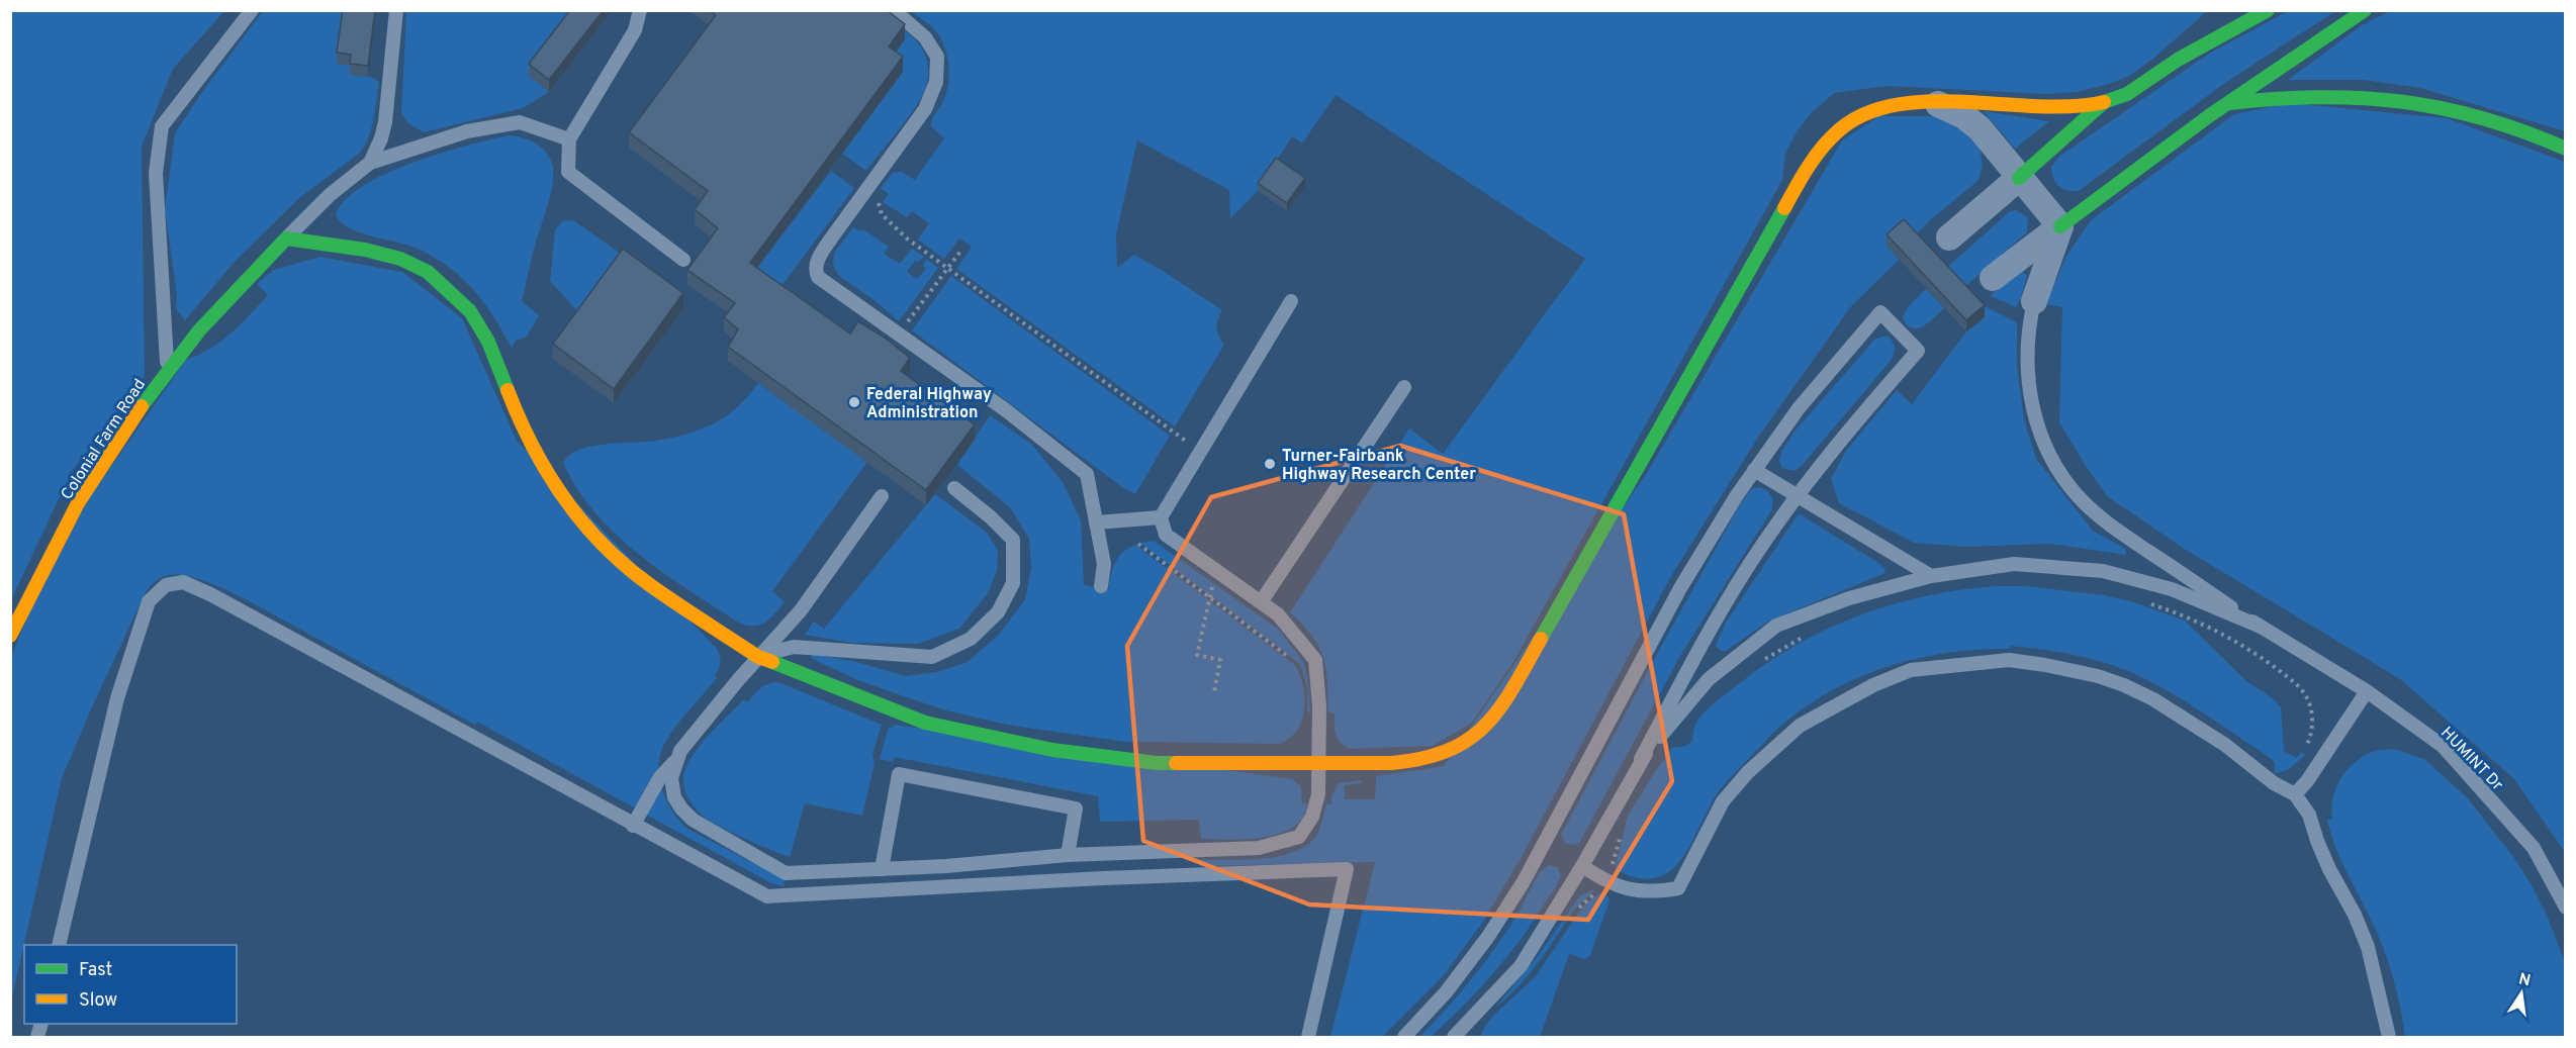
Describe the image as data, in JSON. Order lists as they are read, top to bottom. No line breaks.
{"streets":{"main road":["Colonial Farm Road"],"lane":["HUMINT Dr"]},"places":["Federal Highway Administration","Turner-Fairbank Highway Research Center"],"legend":["Fast","Slow"],"north":"top"}
